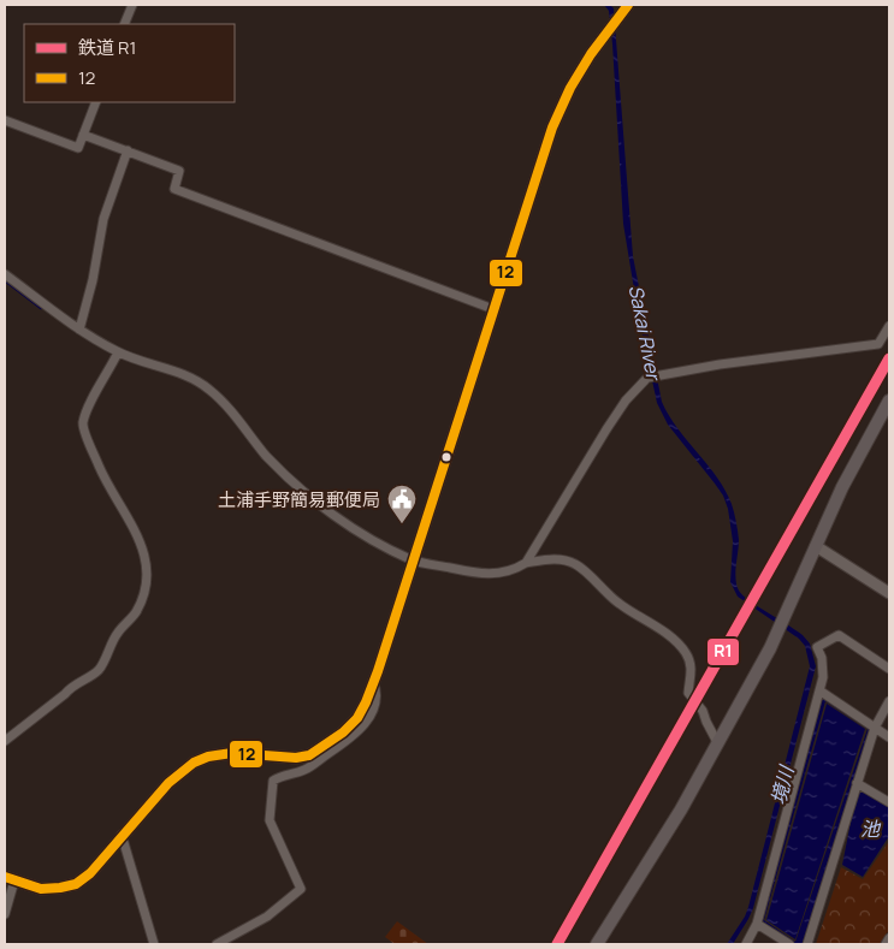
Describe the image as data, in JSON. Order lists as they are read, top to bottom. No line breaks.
{"water":["Sakai River","境川","池"],"places":{"public building":["土浦手野簡易郵便局"]},"lines":["transit line 12","rail line R1"],"legend":["鉄道 R1","12"]}
